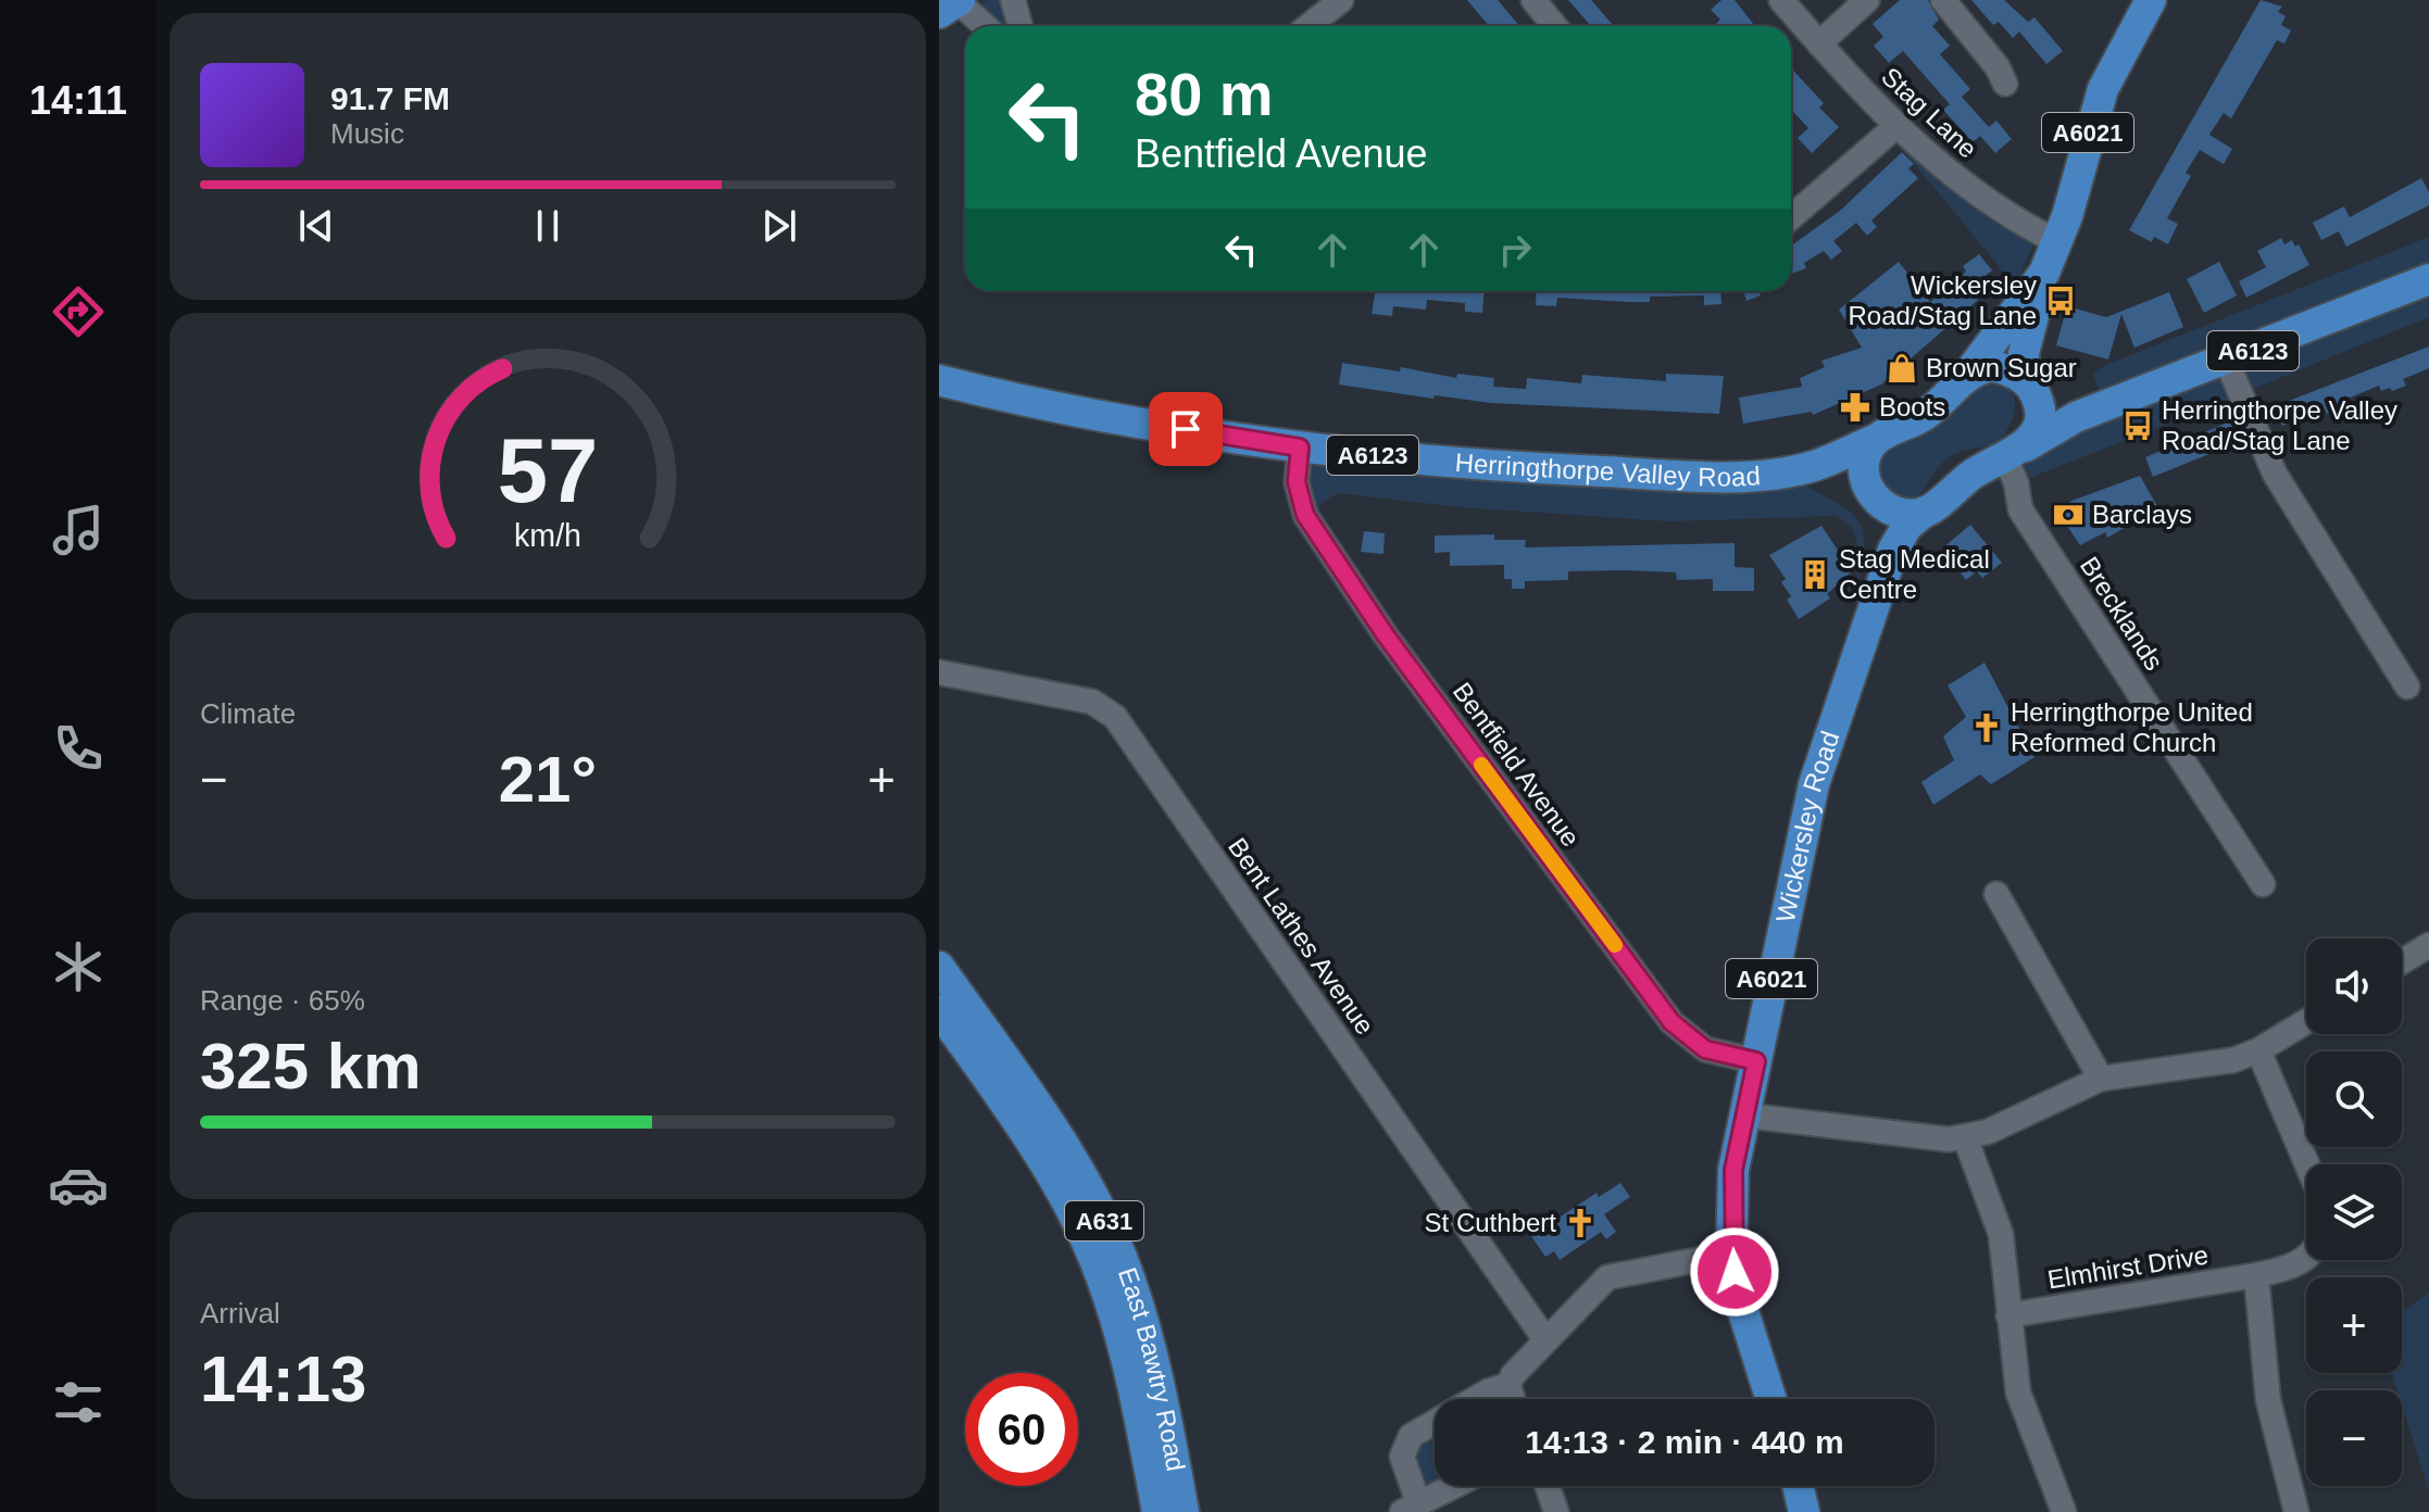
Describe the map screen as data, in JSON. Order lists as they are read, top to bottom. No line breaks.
{"streets":{"main road":["A6021","A6123","Herringthorpe Valley Road","Wickersley Road","A631","East Bawtry Road"],"street":["Stag Lane","Brecklands","Bentfield Avenue","Bent Lathes Avenue","Elmhirst Drive"]},"crossings":[["Stag Lane","A6021"],["A6021","A6123"],["A6021","Herringthorpe Valley Road"],["A6021","Brecklands"],["A6021","Wickersley Road"],["A6123","Brecklands"],["Herringthorpe Valley Road","Bentfield Avenue"],["Herringthorpe Valley Road","Wickersley Road"],["Bentfield Avenue","Wickersley Road"]],"places":{"bus stop":["Wickersley Road/Stag Lane","Herringthorpe Valley Road/Stag Lane"],"shop":["Brown Sugar"],"pharmacy":["Boots"],"bank":["Barclays"],"building":["Stag Medical Centre"],"church":["Herringthorpe United Reformed Church","St Cuthbert"]},"page":{"tabs":"14:11","turn":["80 m","Bentfield Avenue"],"song":["91.7 FM","Music"],"tile":["Climate",["Range · 65%","325 km"],["Arrival","14:13"]],"heat":["−","21°","+"],"map_buttons":["+","−"],"limit":"60","trip":"14:13 · 2 min · 440 m","gauge":["57","km/h"]}}
